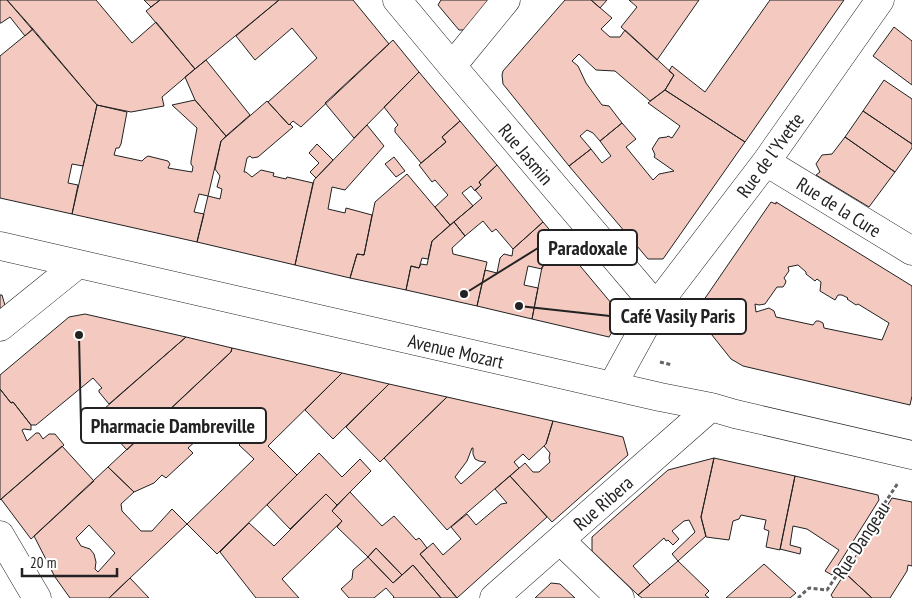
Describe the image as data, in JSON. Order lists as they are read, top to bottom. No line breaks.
{"streets":{"street":["Rue Jasmin","Rue de l'Yvette","Rue de la Cure","Avenue Mozart","Rue Ribera"],"path":["Rue Dangeau"]},"crossings":[["Rue Jasmin","Rue de l'Yvette"],["Rue de l'Yvette","Rue de la Cure"],["Rue de l'Yvette","Avenue Mozart"],["Avenue Mozart","Rue Ribera"],["Avenue Mozart","Rue Dangeau"]],"places":["Paradoxale","Café Vasily Paris","Pharmacie Dambreville"],"scale_bar":"20 m"}
